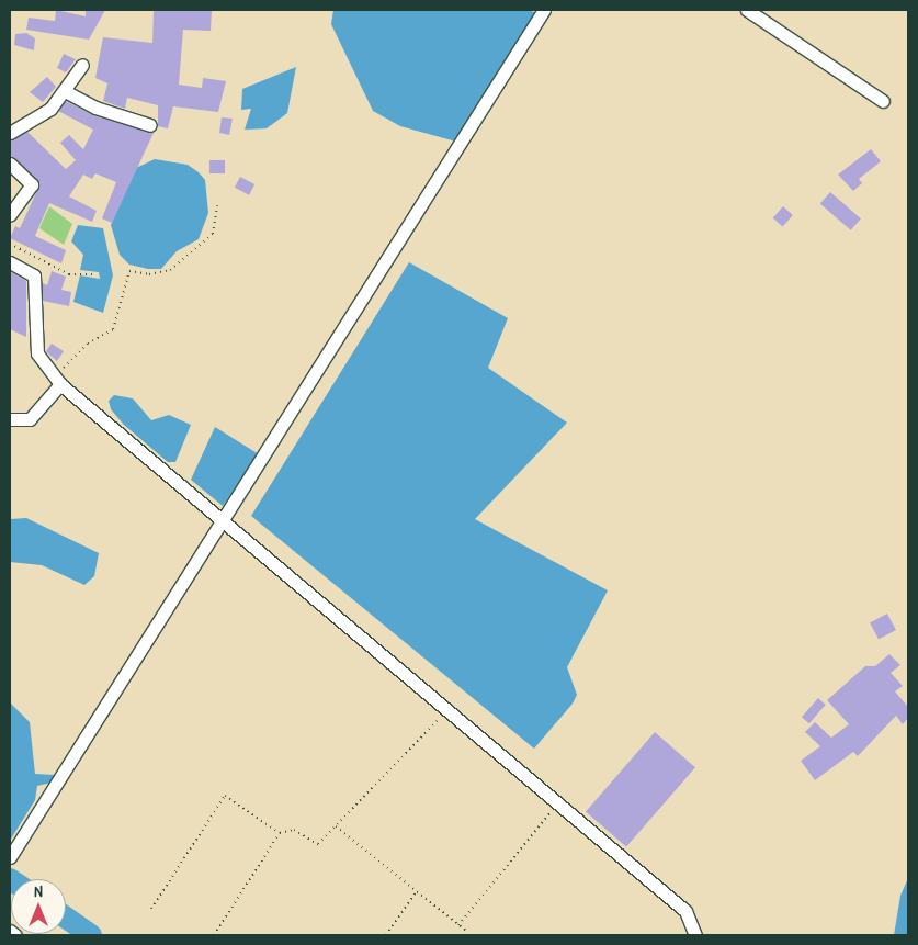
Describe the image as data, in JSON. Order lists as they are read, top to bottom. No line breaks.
{"north":"top"}
